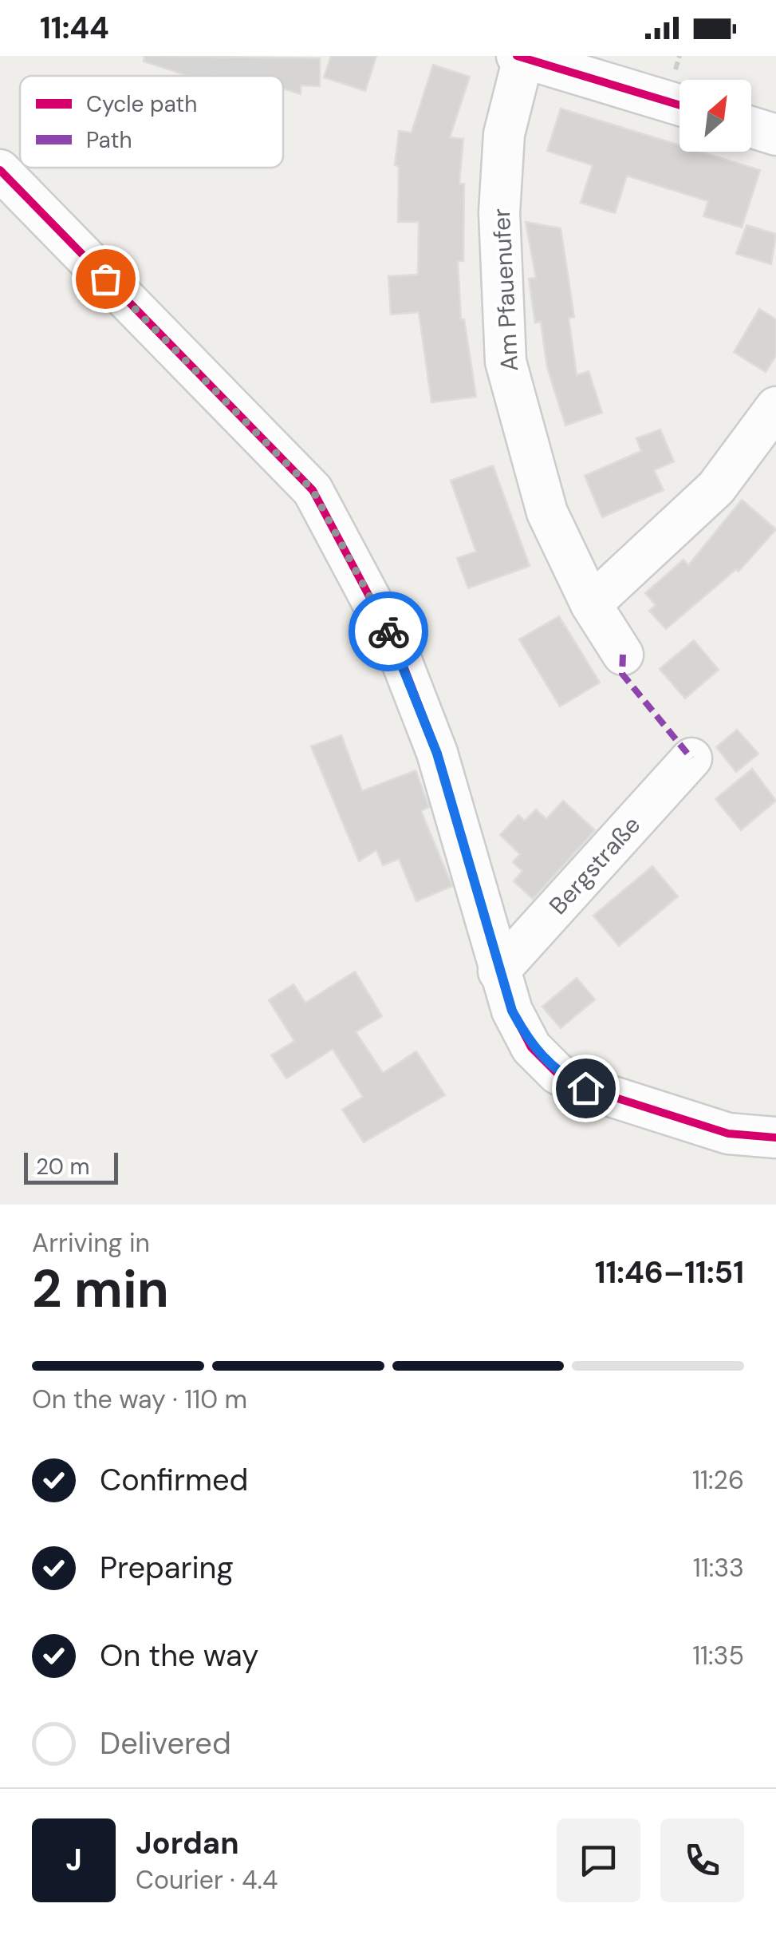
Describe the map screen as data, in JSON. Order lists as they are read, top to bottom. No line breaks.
{"streets":{"street":["Am Pfauenufer","Bergstraße"]},"legend":["Cycle path","Path"],"scale_bar":"20 m","north":"top right","page":{"status":"11:44","scale":"20 m","heading":["2 min","Arriving in","11:46–11:51"],"panel":["Jordan","Courier · 4.4"],"bar":"On the way · 110 m","list":[["Confirmed","11:26"],["Preparing","11:33"],["On the way","11:35"],"Delivered"],"round":"J"}}
